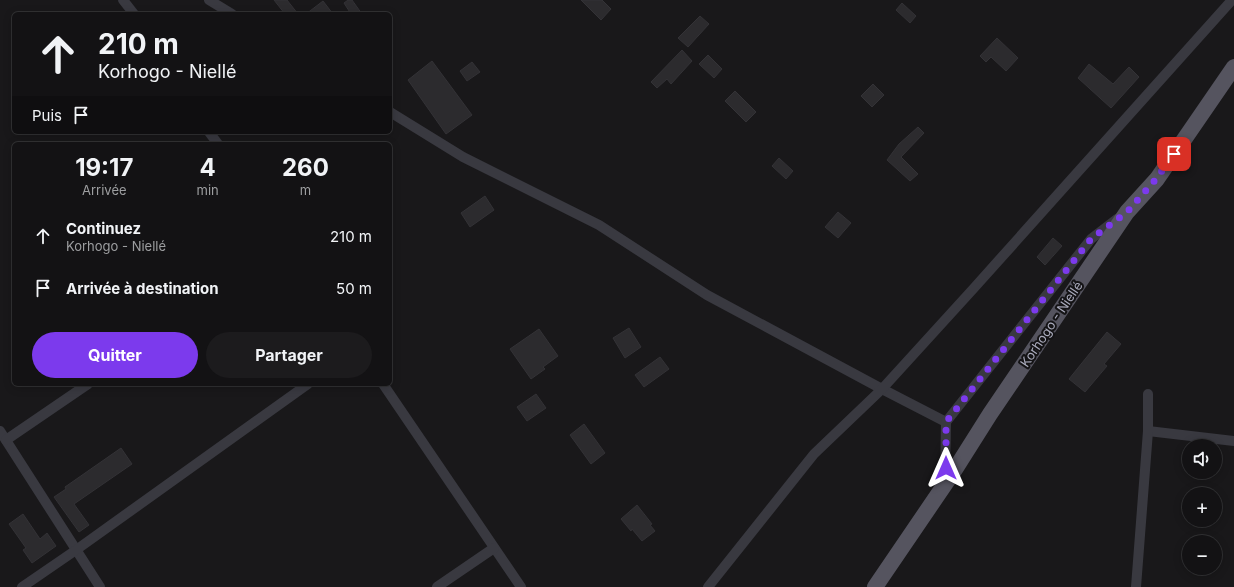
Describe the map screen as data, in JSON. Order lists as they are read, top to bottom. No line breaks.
{"streets":{"main road":["Korhogo - Niellé"]},"page":{"turn":["210 m","Korhogo - Niellé"],"then":"Puis","eta":["19:17","Arrivée","4","min","260","m"],"list":[{"name":"Continuez","note":"Korhogo - Niellé","value":"210 m"},{"name":"Arrivée à destination","value":"50 m"}],"buttons":["Quitter","Partager"],"map_buttons":["+","−"]}}
